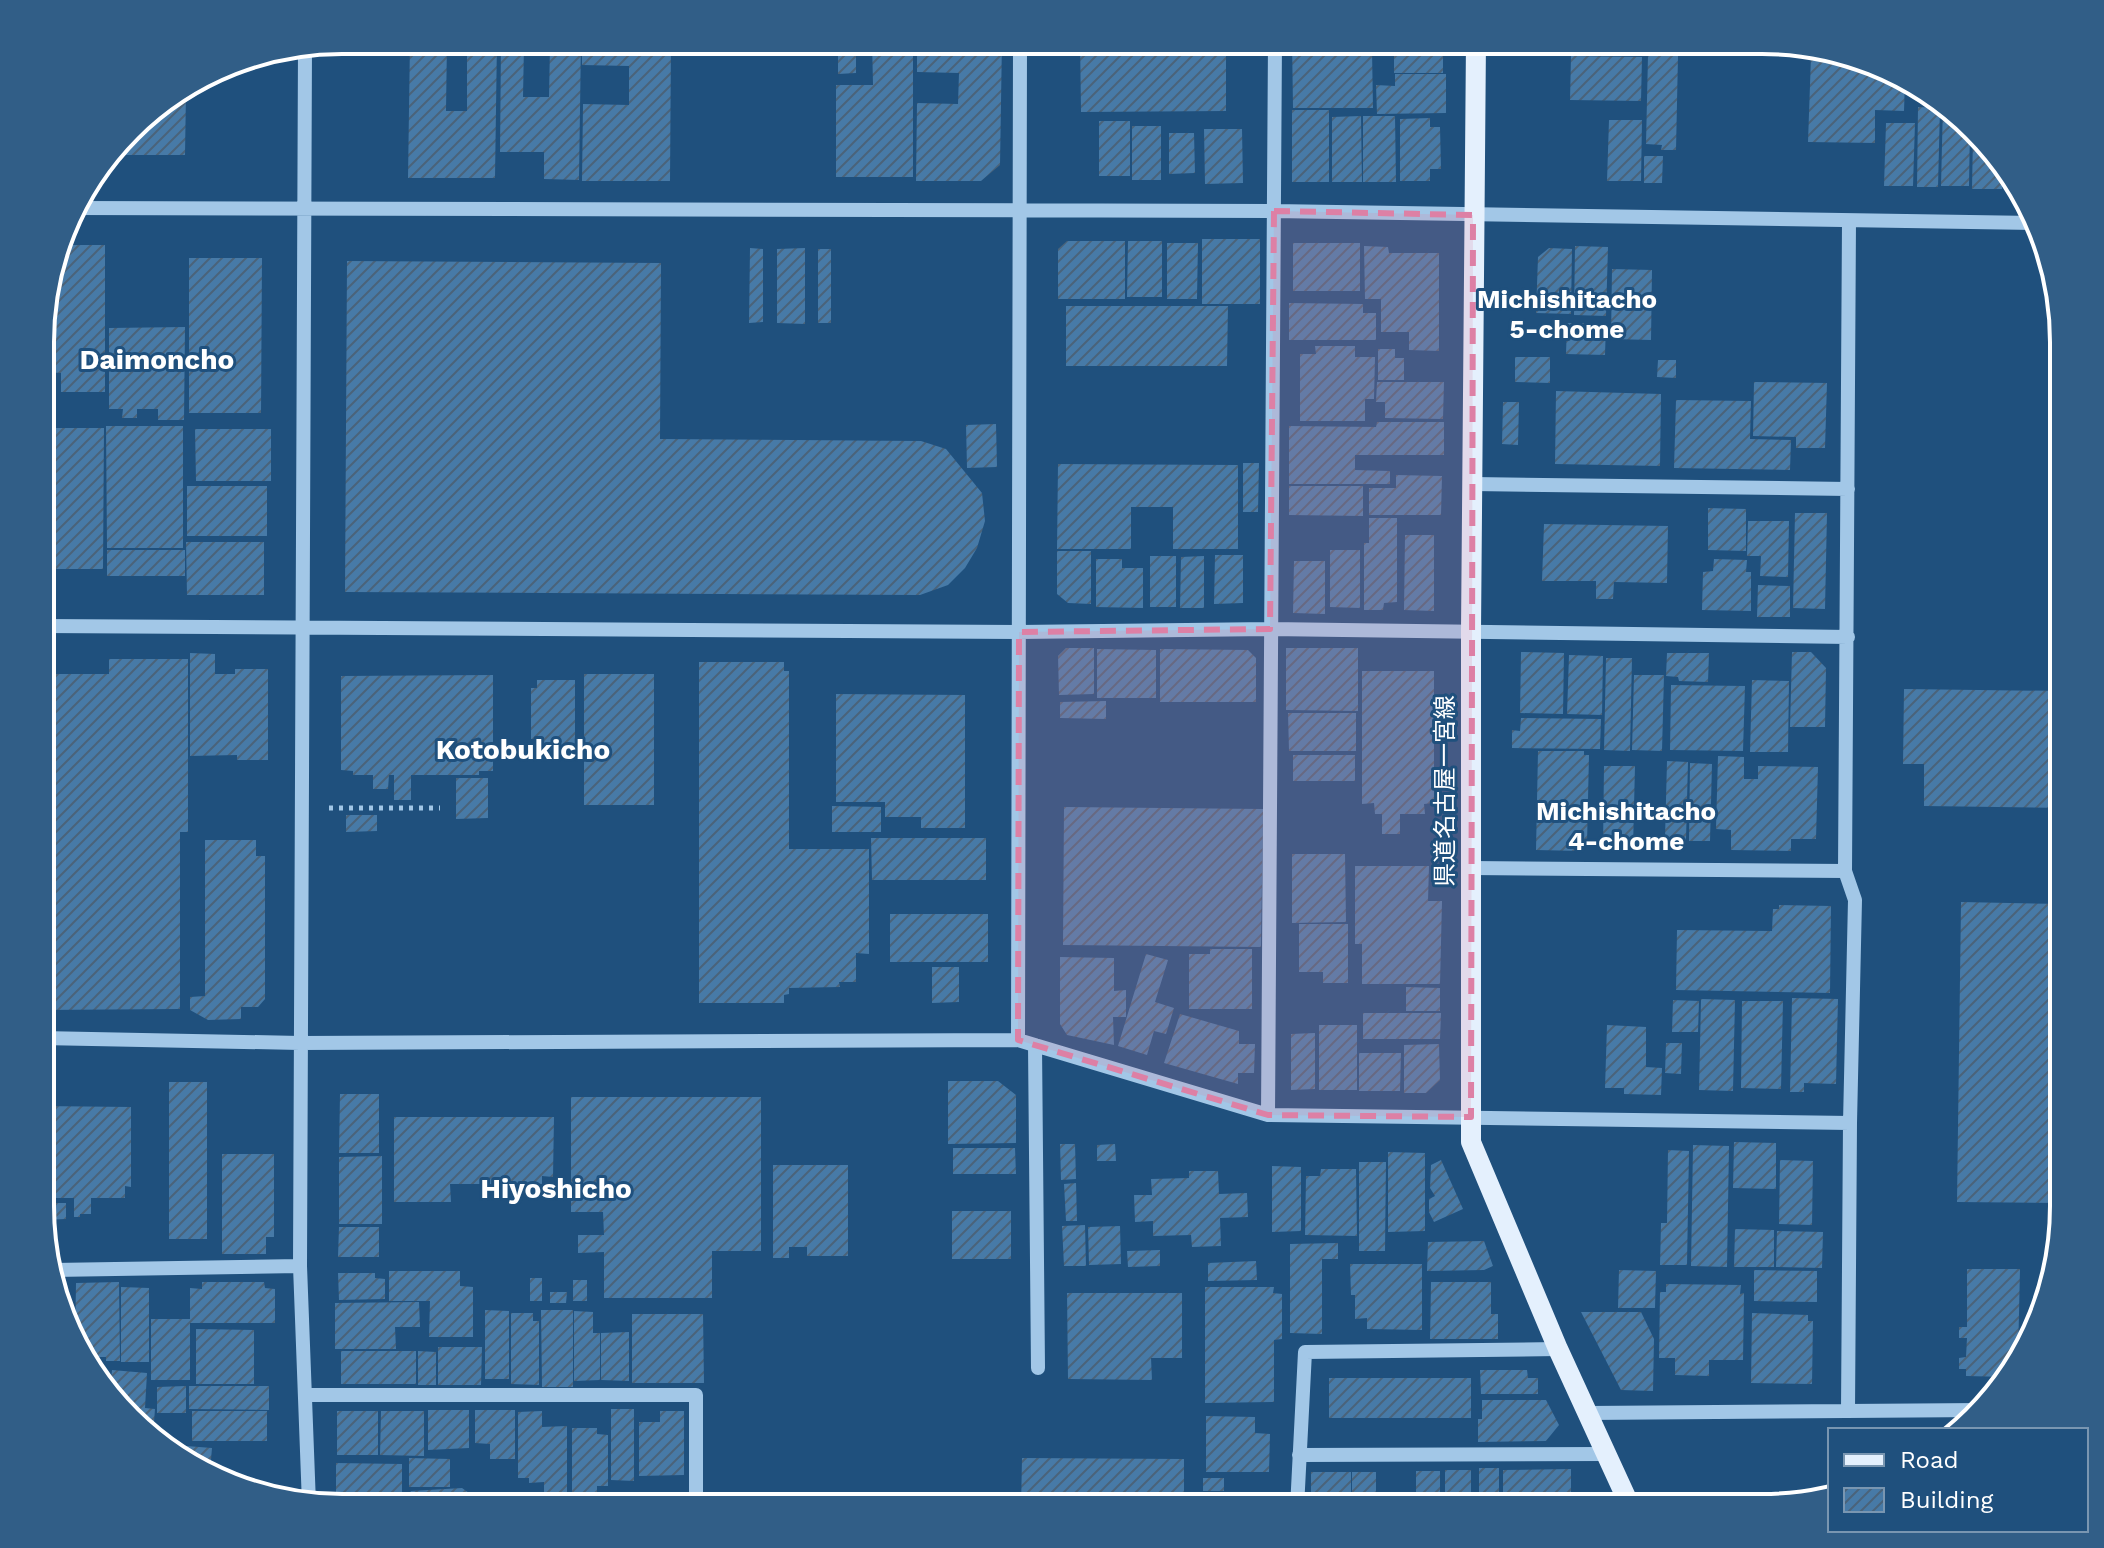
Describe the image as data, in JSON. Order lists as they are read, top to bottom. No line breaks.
{"streets":{"main road":["県道名古屋一宮線"]},"districts":["Michishitacho 5-chome","Daimoncho","Kotobukicho","Michishitacho 4-chome","Hiyoshicho"],"legend":["Road","Building"]}
